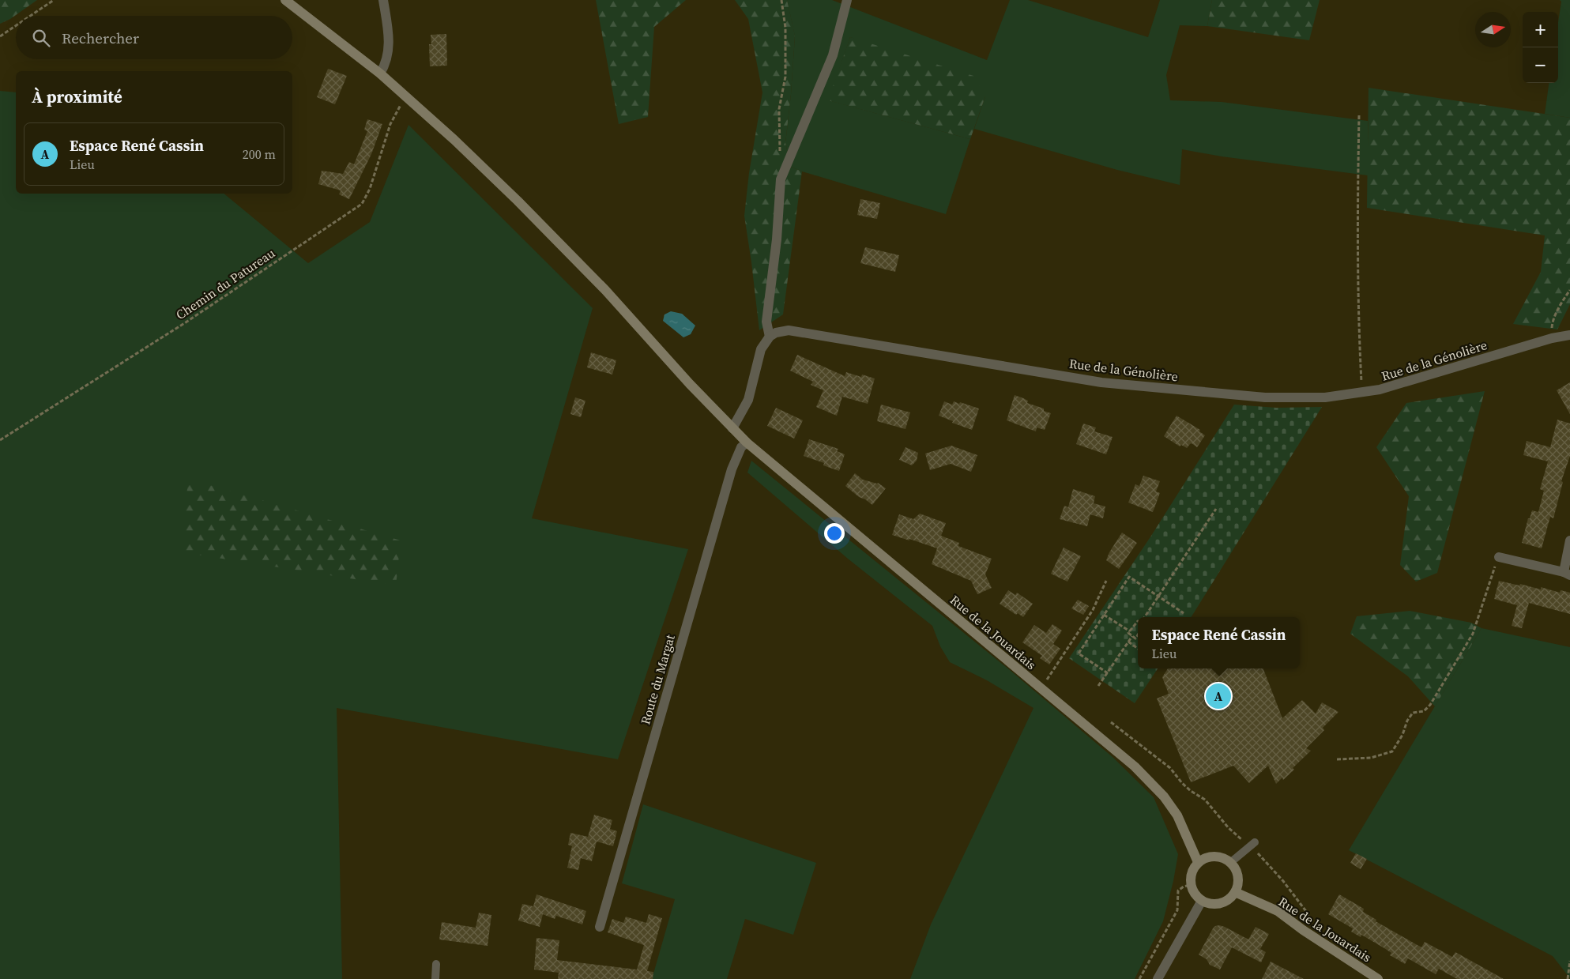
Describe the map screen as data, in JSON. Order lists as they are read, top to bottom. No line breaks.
{"streets":{"main road":["Rue de la Jouardais"],"street":["Rue de la Génolière","Route du Margat"],"path":["Chemin du Patureau"]},"crossings":[["Chemin du Patureau","Rue de la Jouardais"],["Rue de la Jouardais","Route du Margat"]],"north":"right","page":{"map_buttons":["+","−"],"search":"Rechercher","heading":"À proximité","list":[{"mark":"A","name":"Espace René Cassin","note":"Lieu","value":"200 m"}],"popup":["Espace René Cassin","Lieu"],"pins":"A"}}
